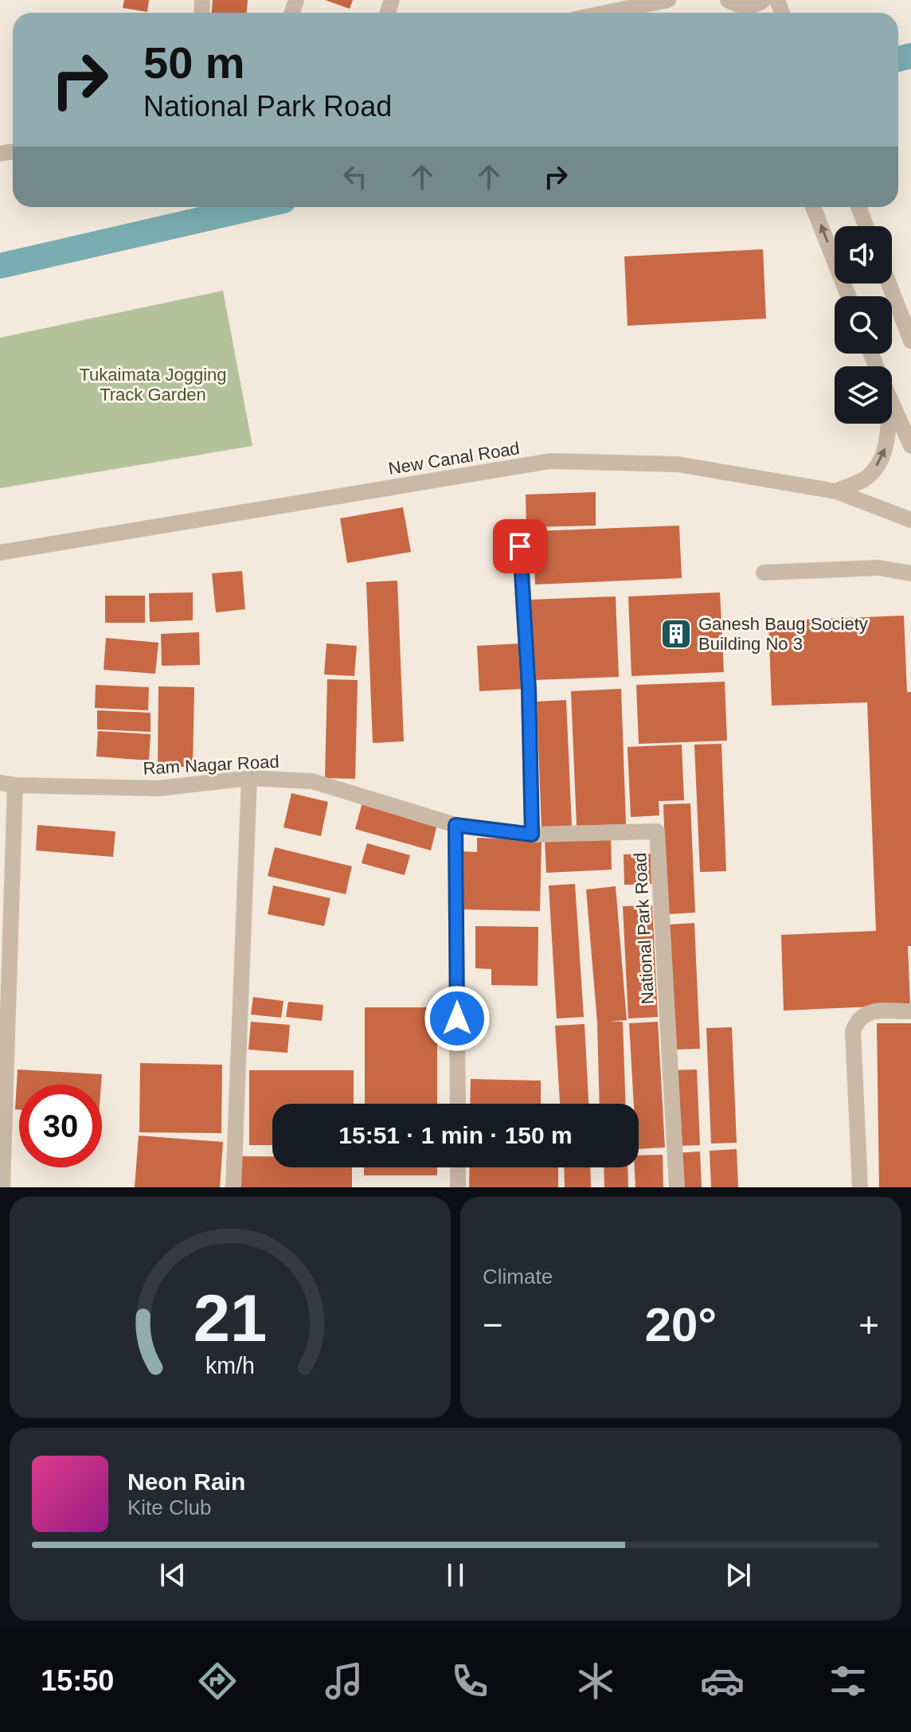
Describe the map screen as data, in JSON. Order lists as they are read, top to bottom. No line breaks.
{"streets":{"street":["New Canal Road","Ram Nagar Road","National Park Road"]},"crossings":[["Ram Nagar Road","National Park Road"]],"parks":["Tukaimata Jogging Track Garden"],"places":{"building":["Ganesh Baug Society Building No 3"]},"page":{"turn":["50 m","National Park Road"],"limit":"30","trip":"15:51 · 1 min · 150 m","tile":"Climate","heat":["−","20°","+"],"song":["Neon Rain","Kite Club"],"tabs":"15:50","gauge":["21","km/h"]}}
